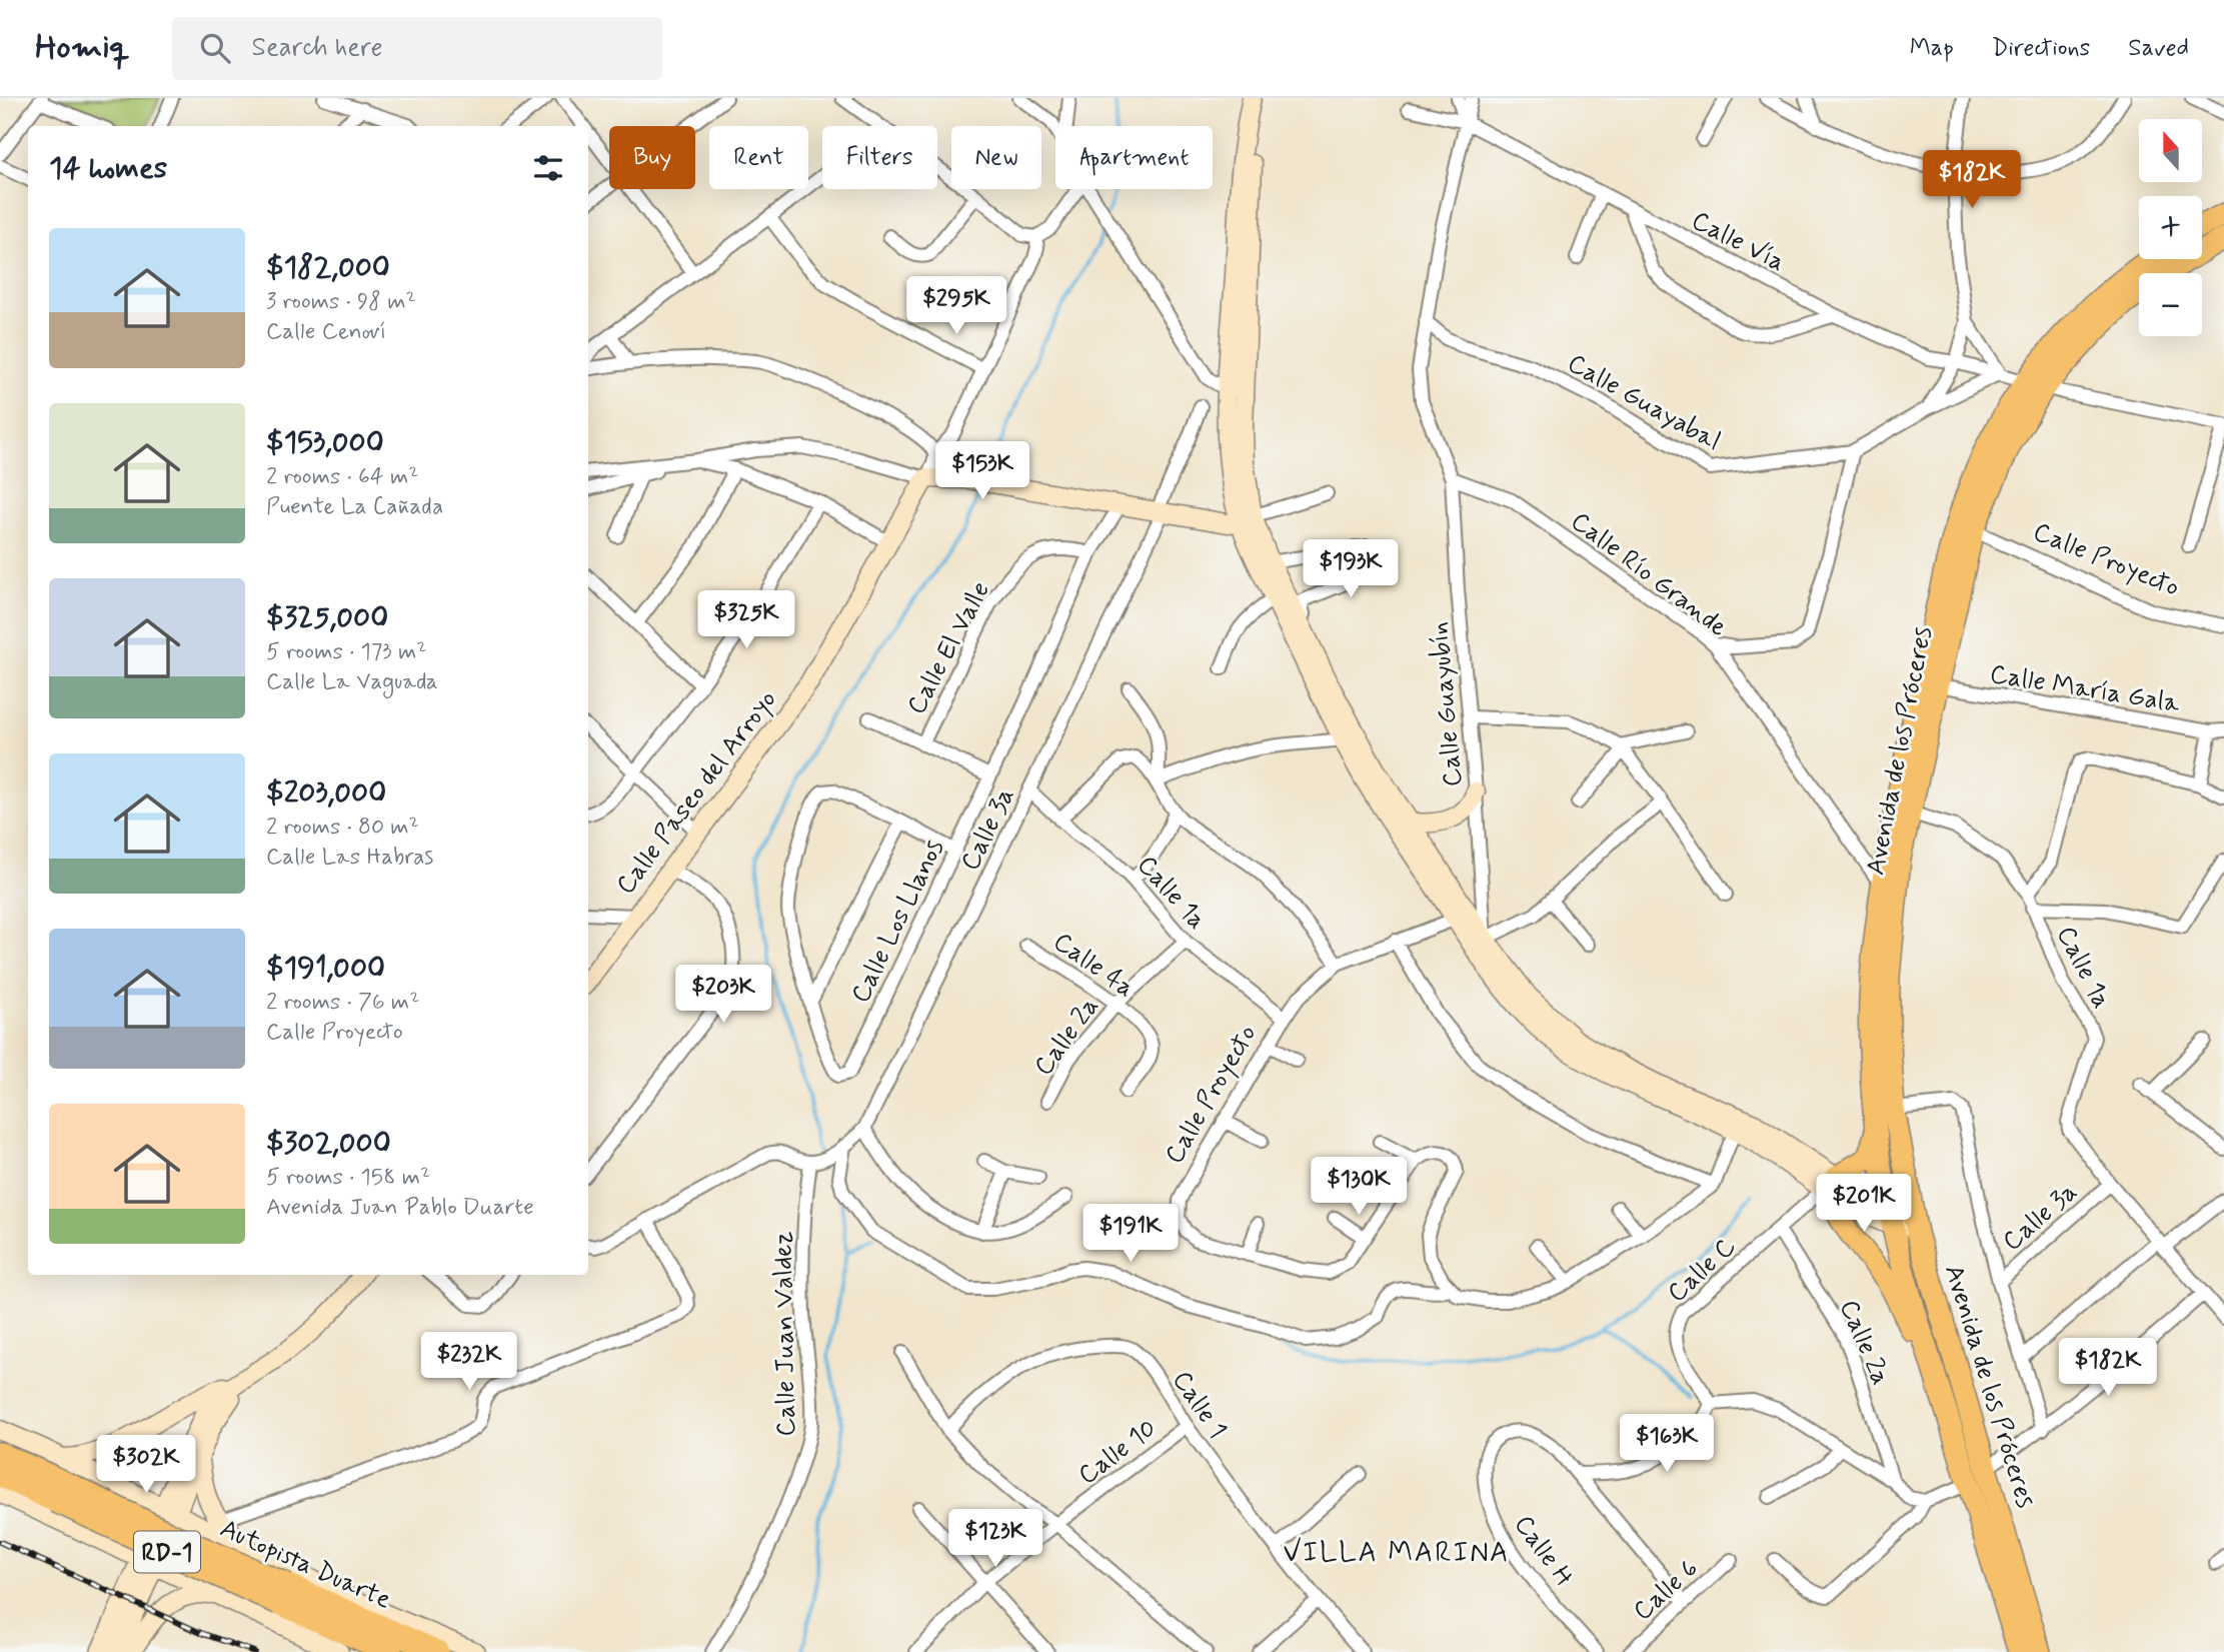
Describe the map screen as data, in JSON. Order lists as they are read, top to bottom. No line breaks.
{"streets":{"highway":["RD-1","Autopista Duarte"],"main road":["Avenida de los Próceres","Calle Paseo del Arroyo"],"street":["Calle Vía","Calle Guayabal","Calle Proyecto","Calle Río Grande","Calle El Valle","Calle María Gala","Calle Guayubín","Calle 3a","Calle 1a","Calle Los Llanos","Calle 4a","Calle 2a","Calle C","Calle Juan Valdez","Calle 1","Calle 10","Calle H","Calle 6"]},"crossings":[["Calle Vía","Calle Guayabal"],["Calle Vía","Calle Guayubín"],["Calle Vía","Avenida de los Próceres"],["Calle Guayabal","Calle Guayubín"],["Calle Proyecto","Avenida de los Próceres"],["Calle Proyecto","Calle 1a"],["Calle Río Grande","Calle Guayubín"],["Calle Río Grande","Avenida de los Próceres"],["Calle El Valle","Calle Los Llanos"],["Calle María Gala","Avenida de los Próceres"],["Avenida de los Próceres","Calle 1a"],["Calle 3a","Calle 1a"],["Calle 3a","Calle Juan Valdez"],["Calle 1a","Calle 2a"],["Calle 4a","Calle 2a"],["Calle 2a","Calle C"],["Calle 1","Calle 10"],["Calle H","Calle 6"]],"districts":["VILLA MARINA"],"north":"top","page":{"header":"Homiq","search":"Search here","nav":["Map","Directions","Saved"],"map_buttons":["+","−"],"chip":["Buy","Rent","Filters","New","Apartment"],"heading":"14 homes","price":["$182K","$295K","$153K","$193K","$325K","$203K","$130K","$201K","$191K","$232K","$182K","$163K","$302K","$123K"],"list":[{"name":"$182,000","note":"3 rooms · 98 m² · Calle Cenoví"},{"name":"$153,000","note":"2 rooms · 64 m² · Puente La Cañada"},{"name":"$325,000","note":"5 rooms · 173 m² · Calle La Vaguada"},{"name":"$203,000","note":"2 rooms · 80 m² · Calle Las Habras"},{"name":"$191,000","note":"2 rooms · 76 m² · Calle Proyecto"},{"name":"$302,000","note":"5 rooms · 158 m² · Avenida Juan Pablo Duarte"}]}}
